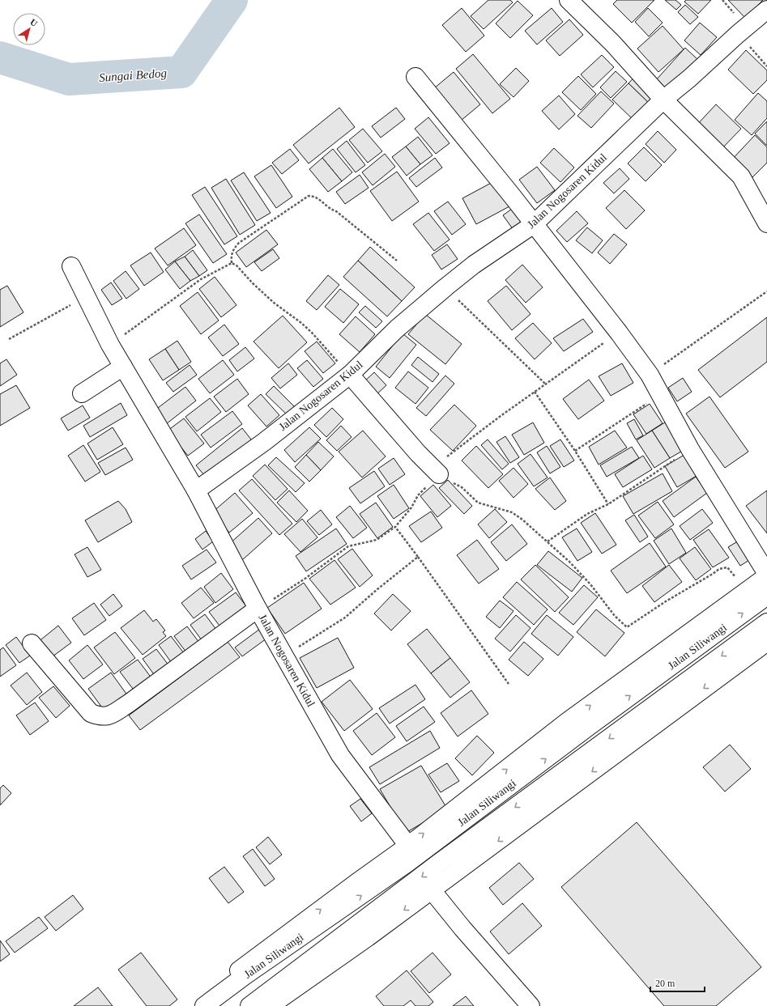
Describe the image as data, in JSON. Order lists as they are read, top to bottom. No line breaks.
{"streets":{"main road":["Jalan Nogosaren Kidul","Jalan Siliwangi"]},"water":["Sungai Bedog"],"scale_bar":"20 m","north":"top right"}
